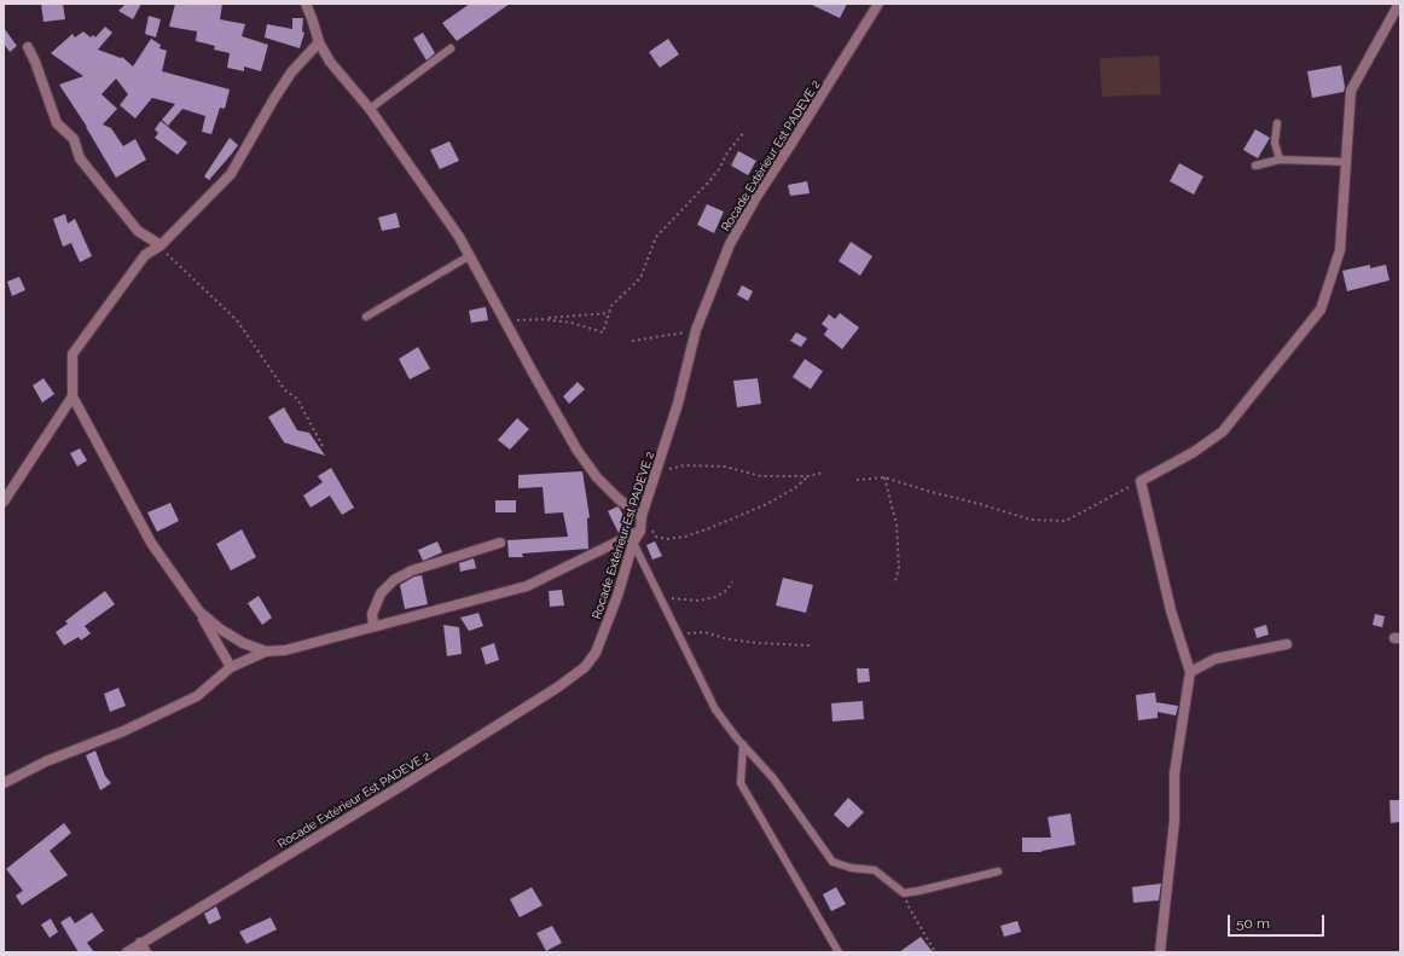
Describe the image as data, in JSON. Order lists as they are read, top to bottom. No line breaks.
{"streets":{"street":["Rocade Extérieur Est PADEVE 2"]},"scale_bar":"50 m"}
